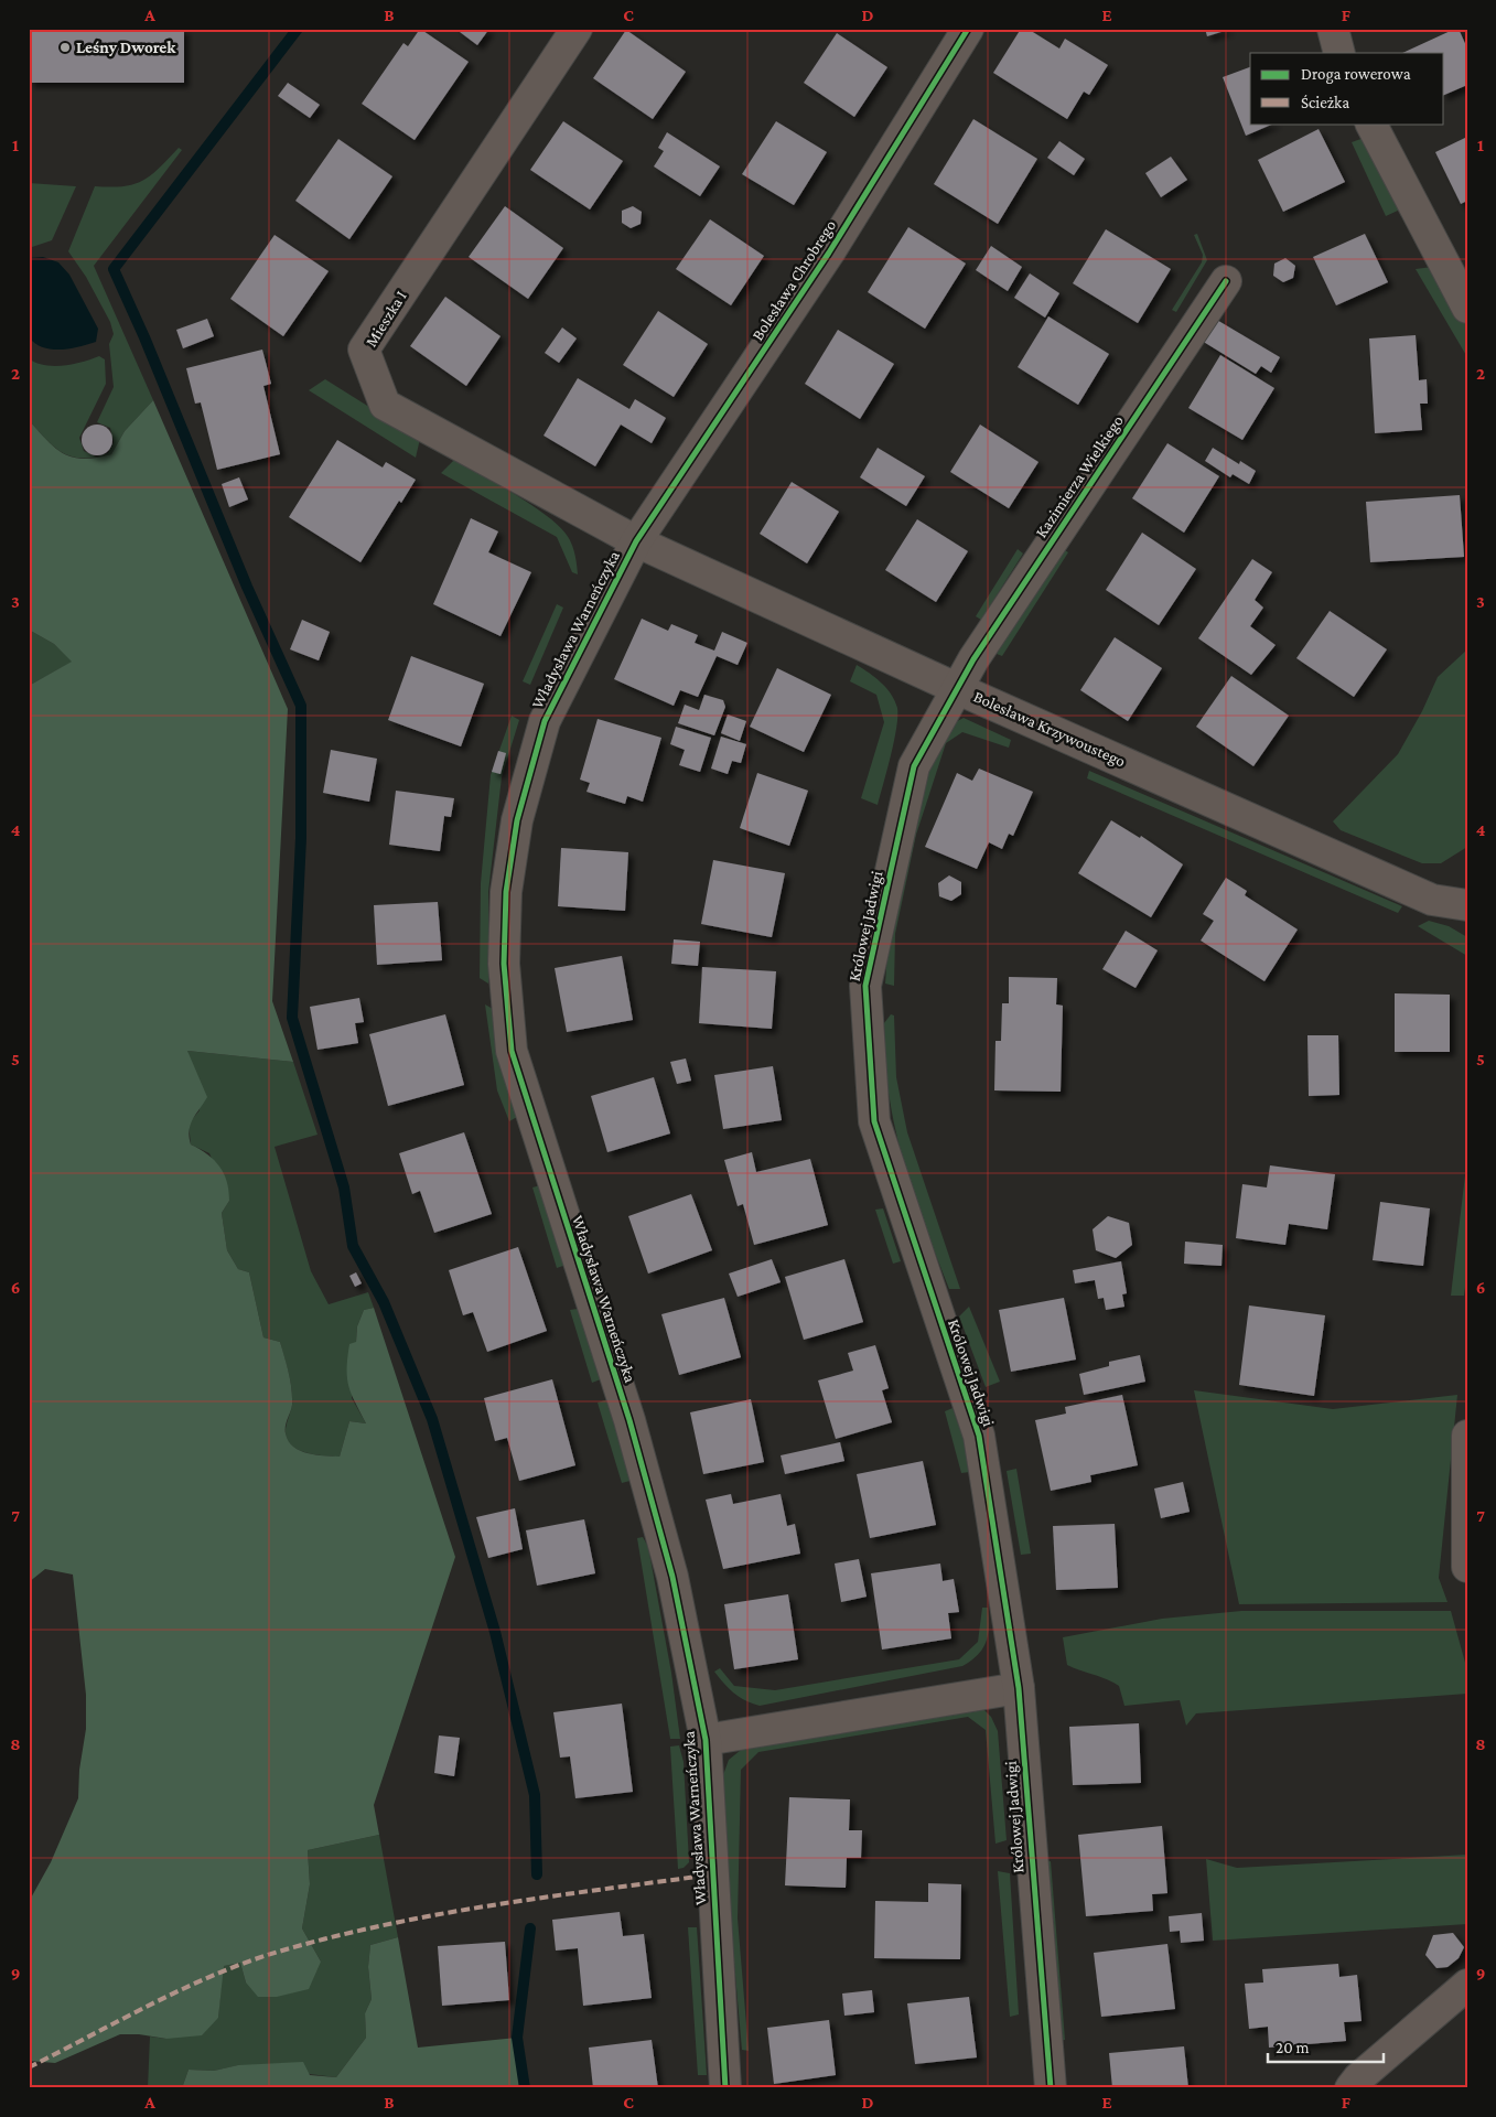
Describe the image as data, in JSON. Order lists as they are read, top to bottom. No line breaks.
{"streets":{"street":["Bolesława Chrobrego","Mieszka I","Kazimierza Wielkiego","Władysława Warneńczyka","Bolesława Krzywoustego","Królowej Jadwigi"]},"crossings":[["Bolesława Chrobrego","Mieszka I"],["Bolesława Chrobrego","Władysława Warneńczyka"],["Bolesława Chrobrego","Bolesława Krzywoustego"],["Mieszka I","Władysława Warneńczyka"],["Mieszka I","Bolesława Krzywoustego"],["Kazimierza Wielkiego","Bolesława Krzywoustego"],["Kazimierza Wielkiego","Królowej Jadwigi"],["Władysława Warneńczyka","Bolesława Krzywoustego"],["Bolesława Krzywoustego","Królowej Jadwigi"]],"places":["Leśny Dworek"],"legend":["Droga rowerowa","Ścieżka"],"scale_bar":"20 m","grid":{"columns":["A","B","C","D","E","F"],"rows":["1","2","3","4","5","6","7","8","9"]}}
